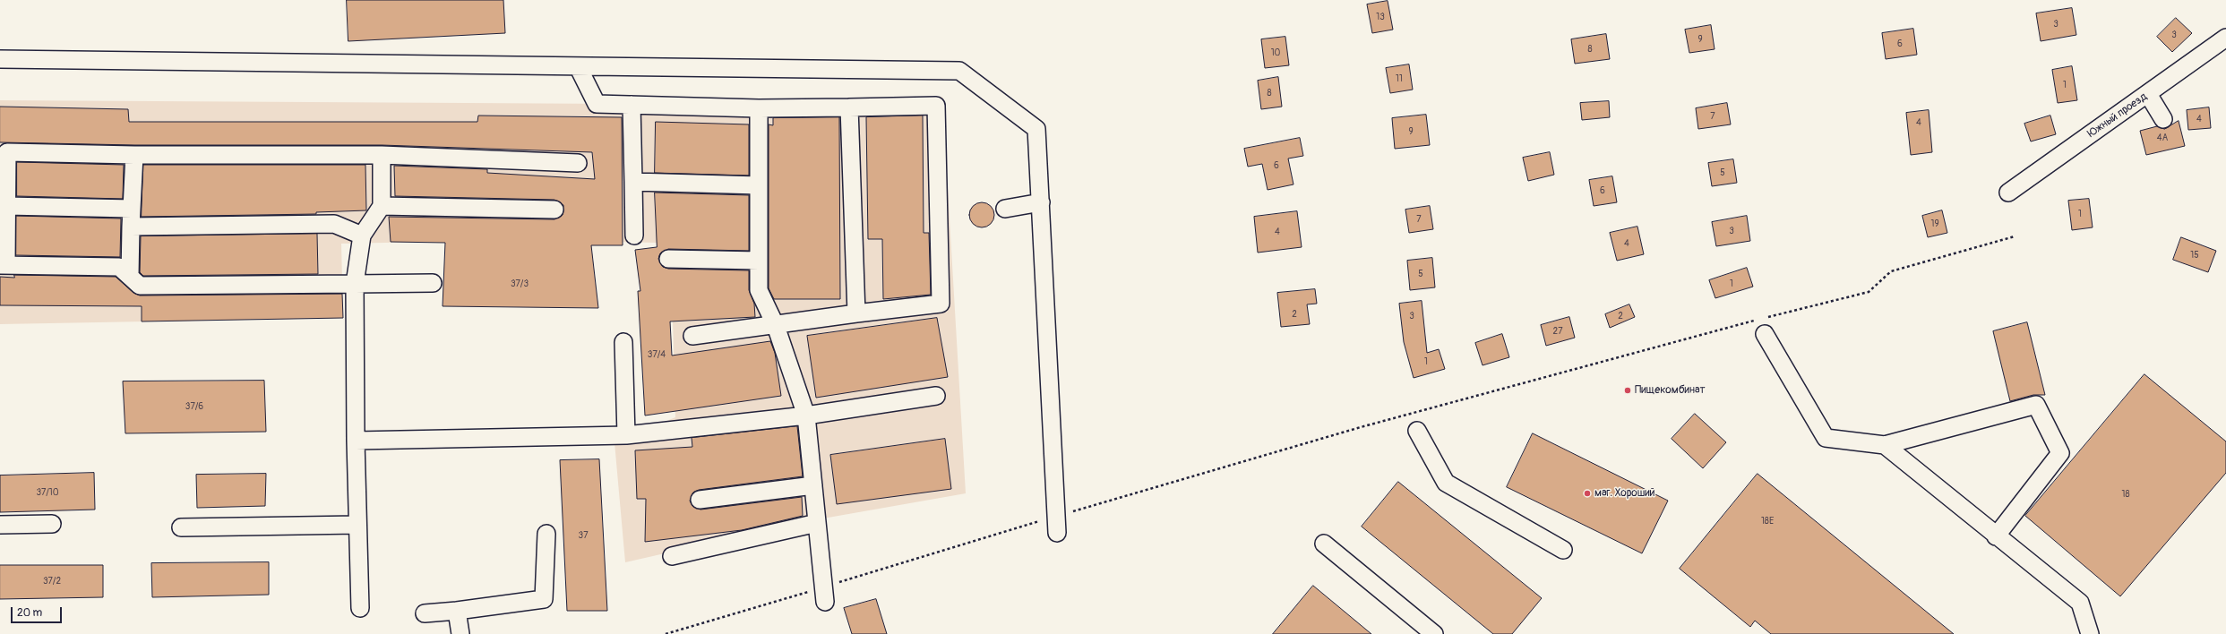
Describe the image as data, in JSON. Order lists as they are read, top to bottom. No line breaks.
{"streets":{"street":["Южный проезд"]},"places":["Пищекомбинат","маг. Хороший"],"house_numbers":["13","3","3","9","6","8","10","11","1","8","7","4","4","9","4А","6","5","6","1","7","19","3","4","4","15","5","37/3","1","2","3","2","27","37/4","1","37/6","37/10","18","18Е","37","37/2"],"scale_bar":"20 m"}
